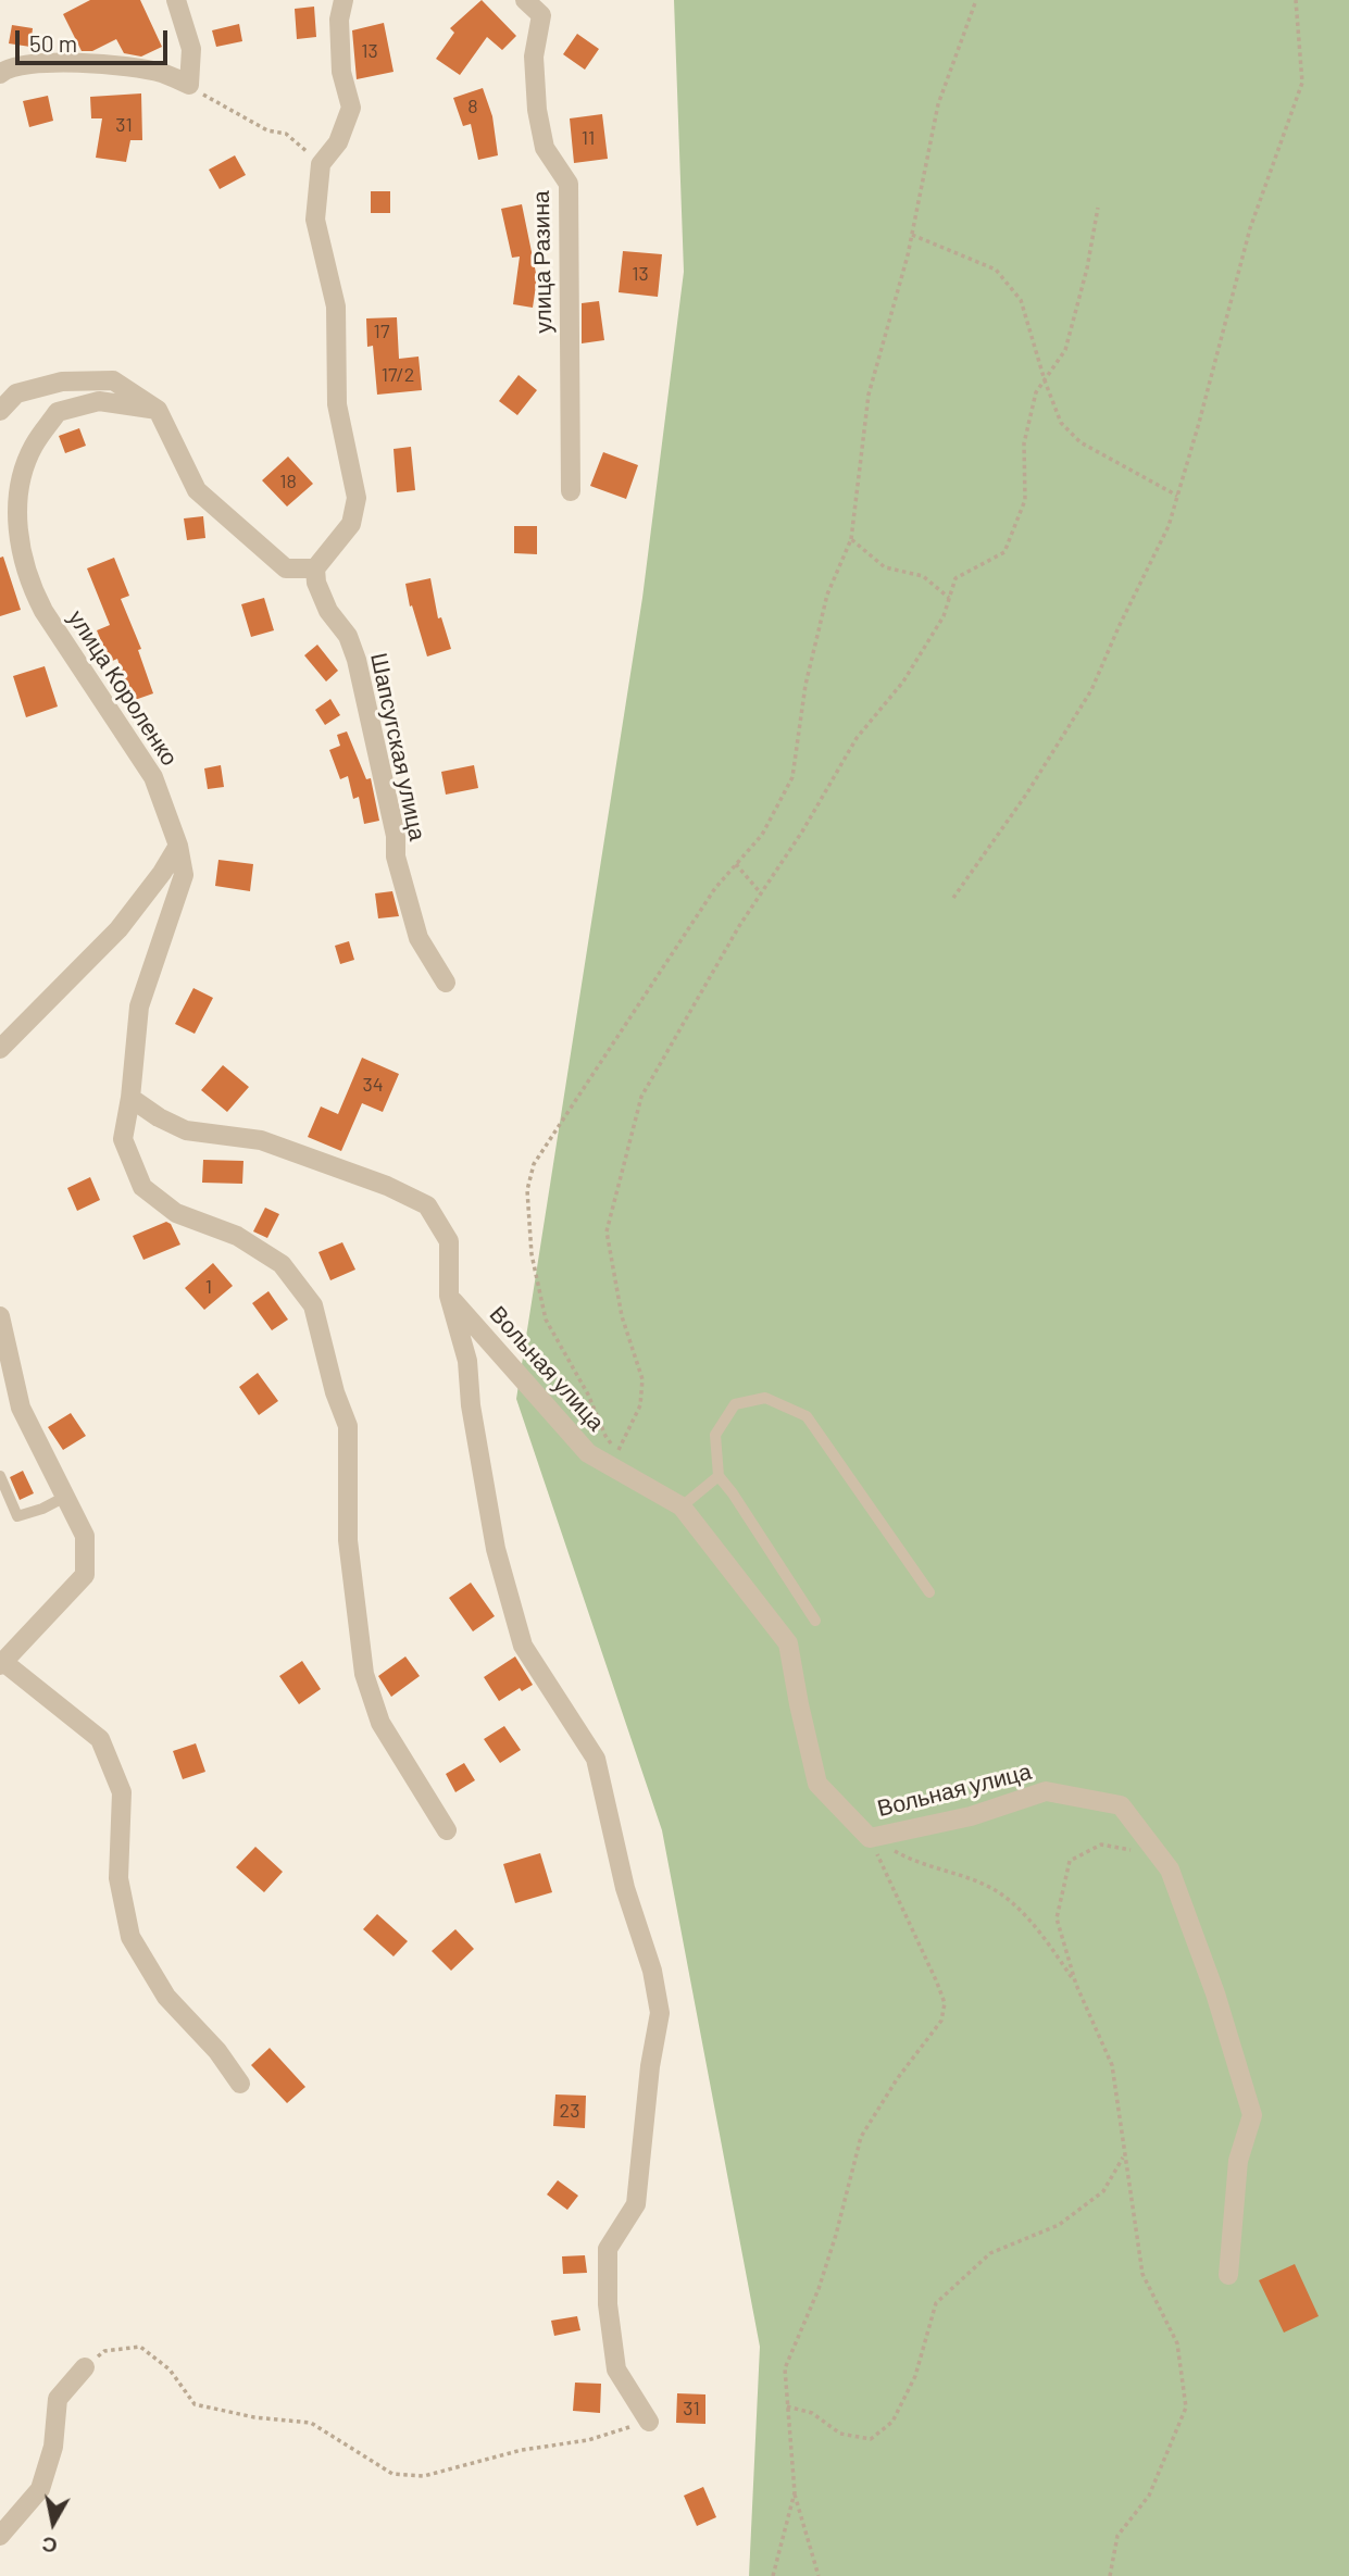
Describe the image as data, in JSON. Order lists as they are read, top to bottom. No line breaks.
{"streets":{"street":["улица Разина","улица Короленко","Шапсугская улица","Вольная улица"]},"crossings":[["улица Короленко","Вольная улица"]],"house_numbers":["13","8","31","11","13","17","17/2","18","34","1","23","31"],"scale_bar":"50 m","north":"bottom"}
